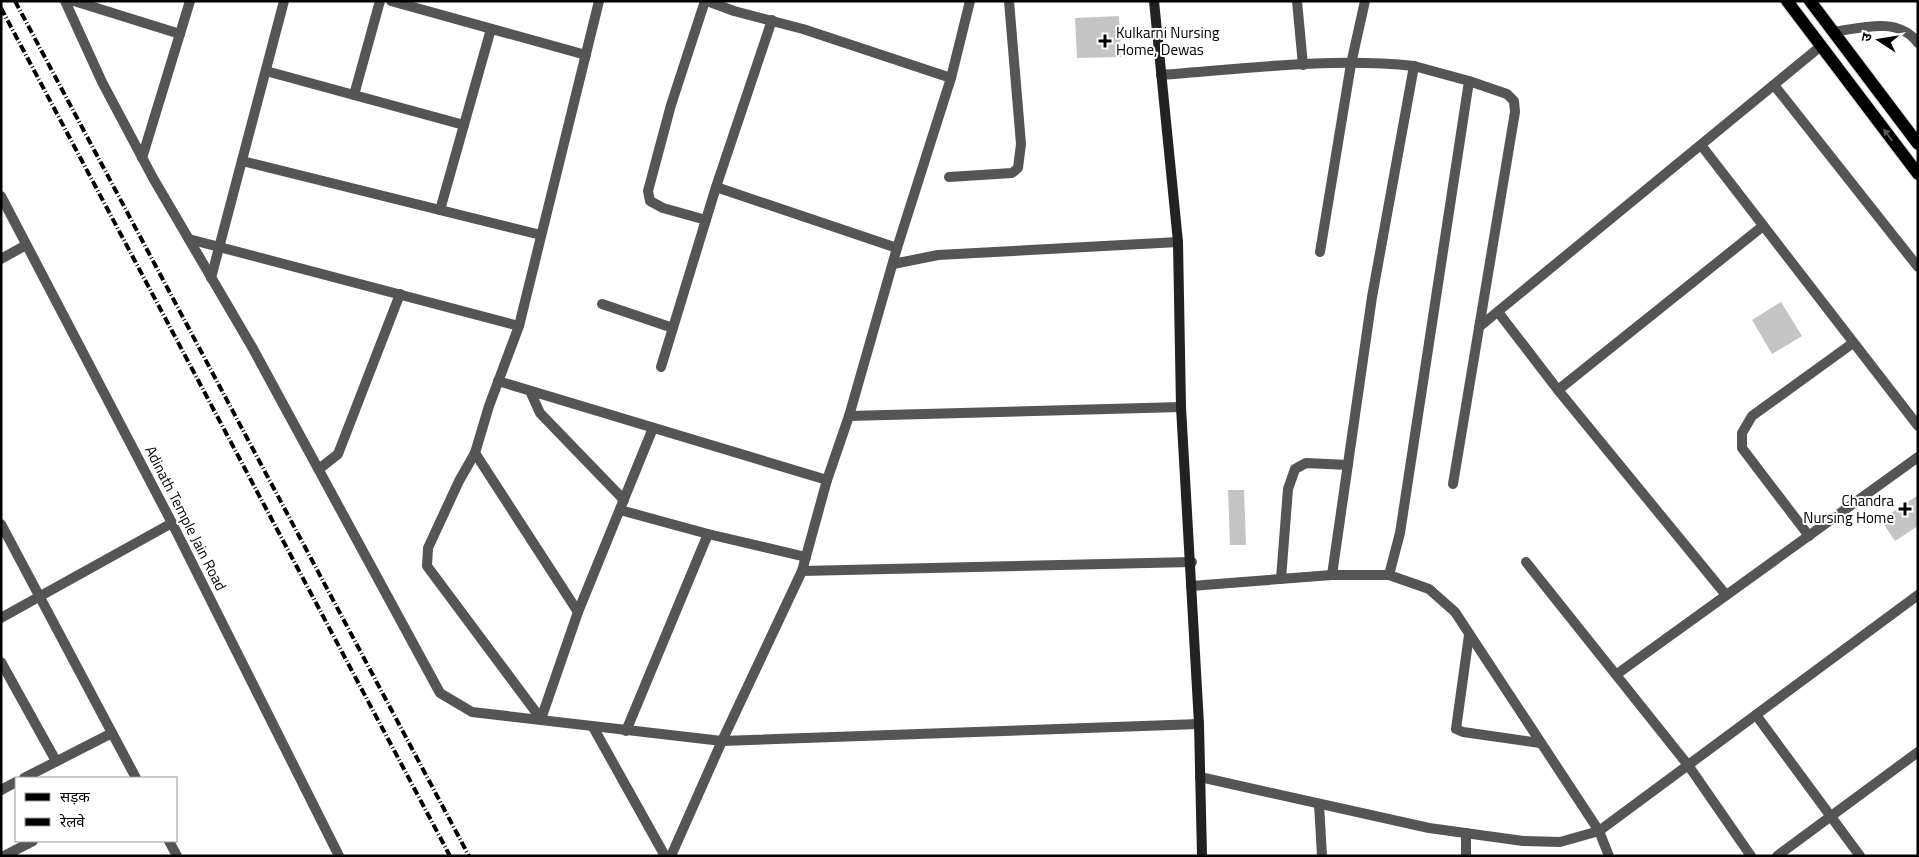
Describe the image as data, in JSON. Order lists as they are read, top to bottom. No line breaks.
{"streets":{"street":["Adinath Temple Jain Road"]},"places":{"health":["Kulkarni Nursing Home, Dewas","Chandra Nursing Home"]},"legend":["सड़क","रेलवे"],"north":"left"}
